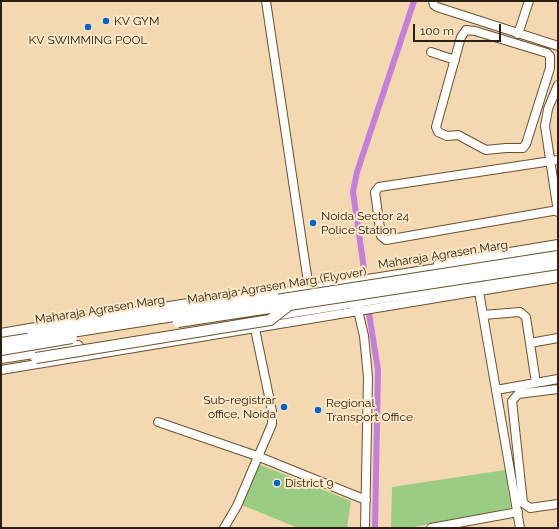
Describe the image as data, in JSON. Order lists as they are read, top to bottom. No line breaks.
{"streets":{"main road":["Maharaja Agrasen Marg","Maharaja Agrasen Marg (Flyover)"]},"places":["KV GYM","KV SWIMMING POOL","Noida Sector 24 Police Station","Sub-registrar office, Noida","Regional Transport Office","District 9"],"scale_bar":"100 m"}
